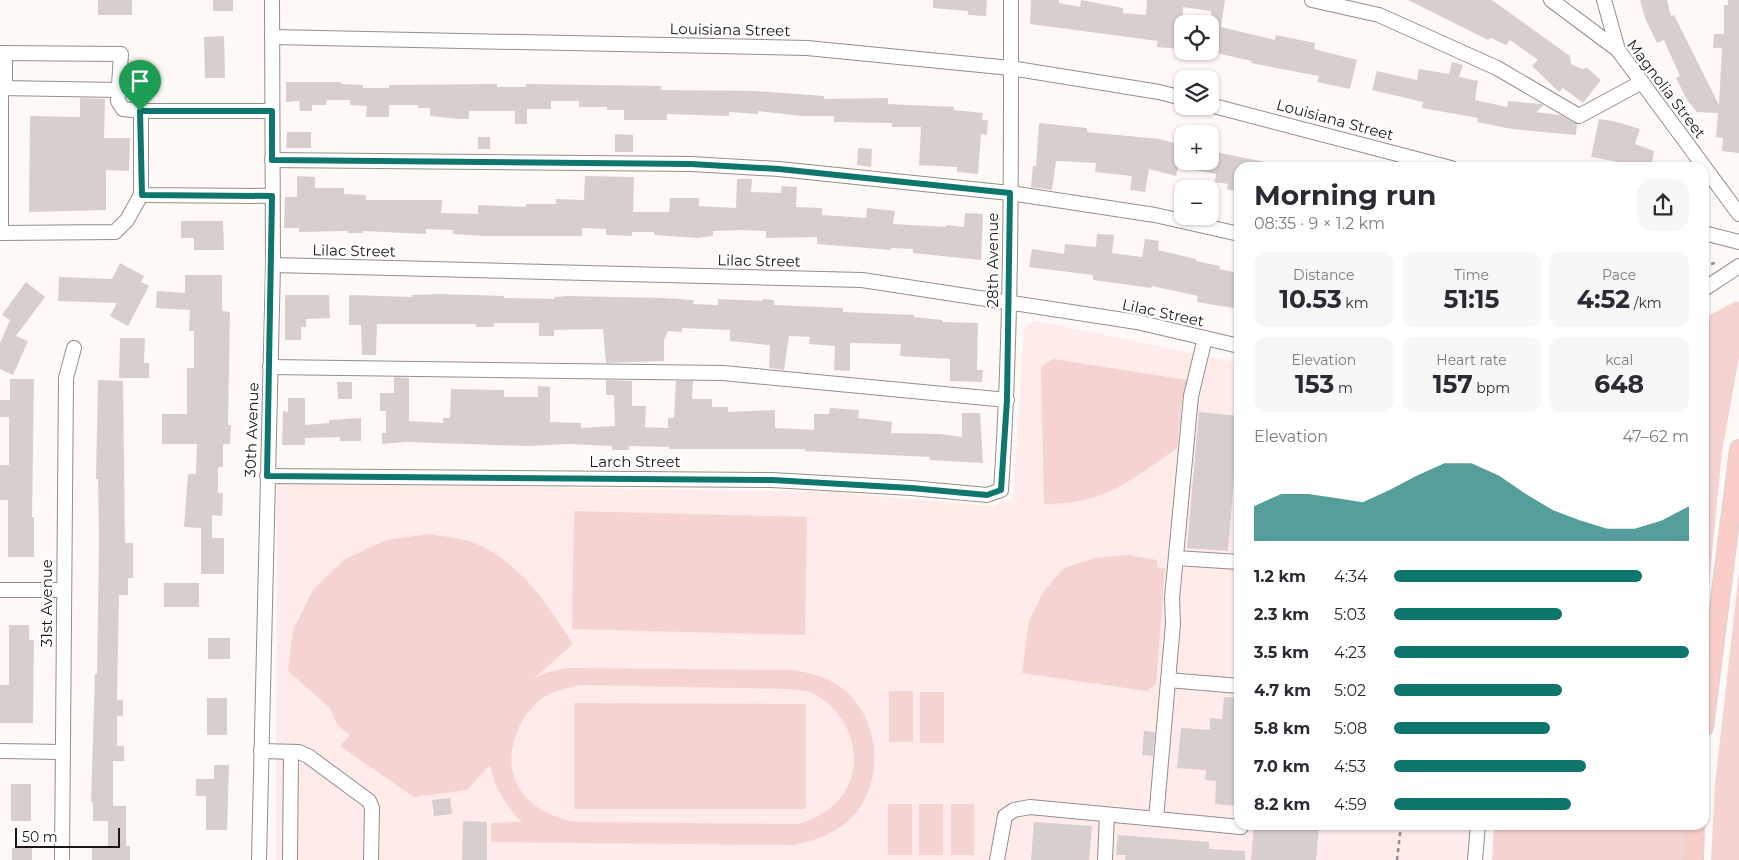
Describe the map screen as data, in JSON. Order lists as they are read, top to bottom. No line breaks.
{"streets":{"street":["Louisiana Street","Magnolia Street","Lilac Street","28th Avenue","30th Avenue","Larch Street","31st Avenue"]},"crossings":[["Louisiana Street","28th Avenue"],["Louisiana Street","30th Avenue"],["Lilac Street","28th Avenue"],["Lilac Street","30th Avenue"],["28th Avenue","Larch Street"],["30th Avenue","Larch Street"]],"scale_bar":"50 m","page":{"map_buttons":["+","−"],"heading":["Morning run","08:35 · 9 × 1.2 km"],"stats":[["Distance","10.53 km"],["Time","51:15"],["Pace","4:52 /km"],["Elevation","153 m"],["Heart rate","157 bpm"],["kcal","648"]],"chart":["Elevation","47–62 m"],"list":[{"name":"1.2 km","note":"4:34"},{"name":"2.3 km","note":"5:03"},{"name":"3.5 km","note":"4:23"},{"name":"4.7 km","note":"5:02"},{"name":"5.8 km","note":"5:08"},{"name":"7.0 km","note":"4:53"},{"name":"8.2 km","note":"4:59"}],"scale":"50 m"}}
